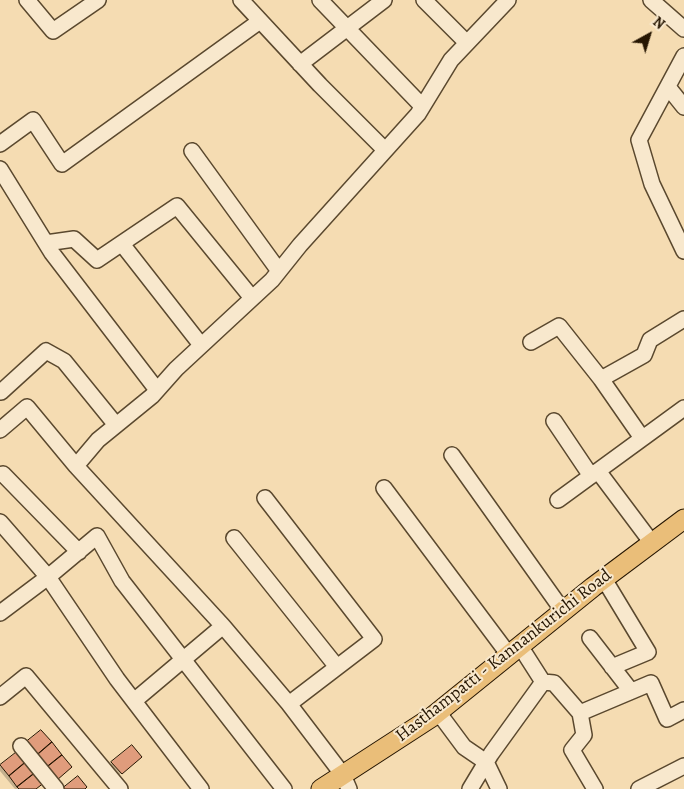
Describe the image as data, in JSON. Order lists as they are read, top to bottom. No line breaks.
{"streets":{"main road":["Hasthampatti - Kannankurichi Road"]},"north":"top right"}
